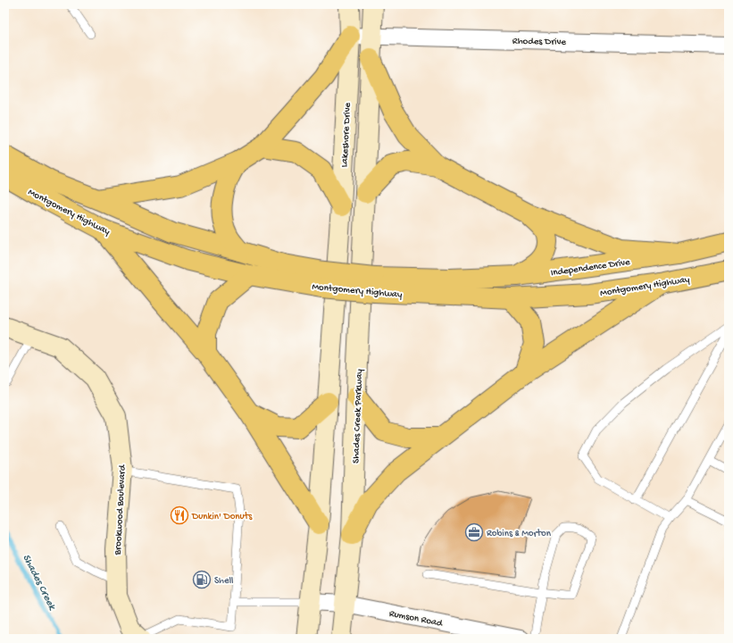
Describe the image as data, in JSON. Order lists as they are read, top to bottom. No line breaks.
{"streets":{"main road":["Lakeshore Drive","Montgomery Highway","Independence Drive","Shades Creek Parkway","Brookwood Boulevard"],"street":["Rhodes Drive","Rumson Road"]},"crossings":[["Rhodes Drive","Lakeshore Drive"],["Lakeshore Drive","Montgomery Highway"],["Montgomery Highway","Independence Drive"],["Shades Creek Parkway","Rumson Road"]],"water":["Shades Creek"],"places":{"restaurant":["Dunkin' Donuts"],"office":["Robins & Morton"],"fuel station":["Shell"]}}
